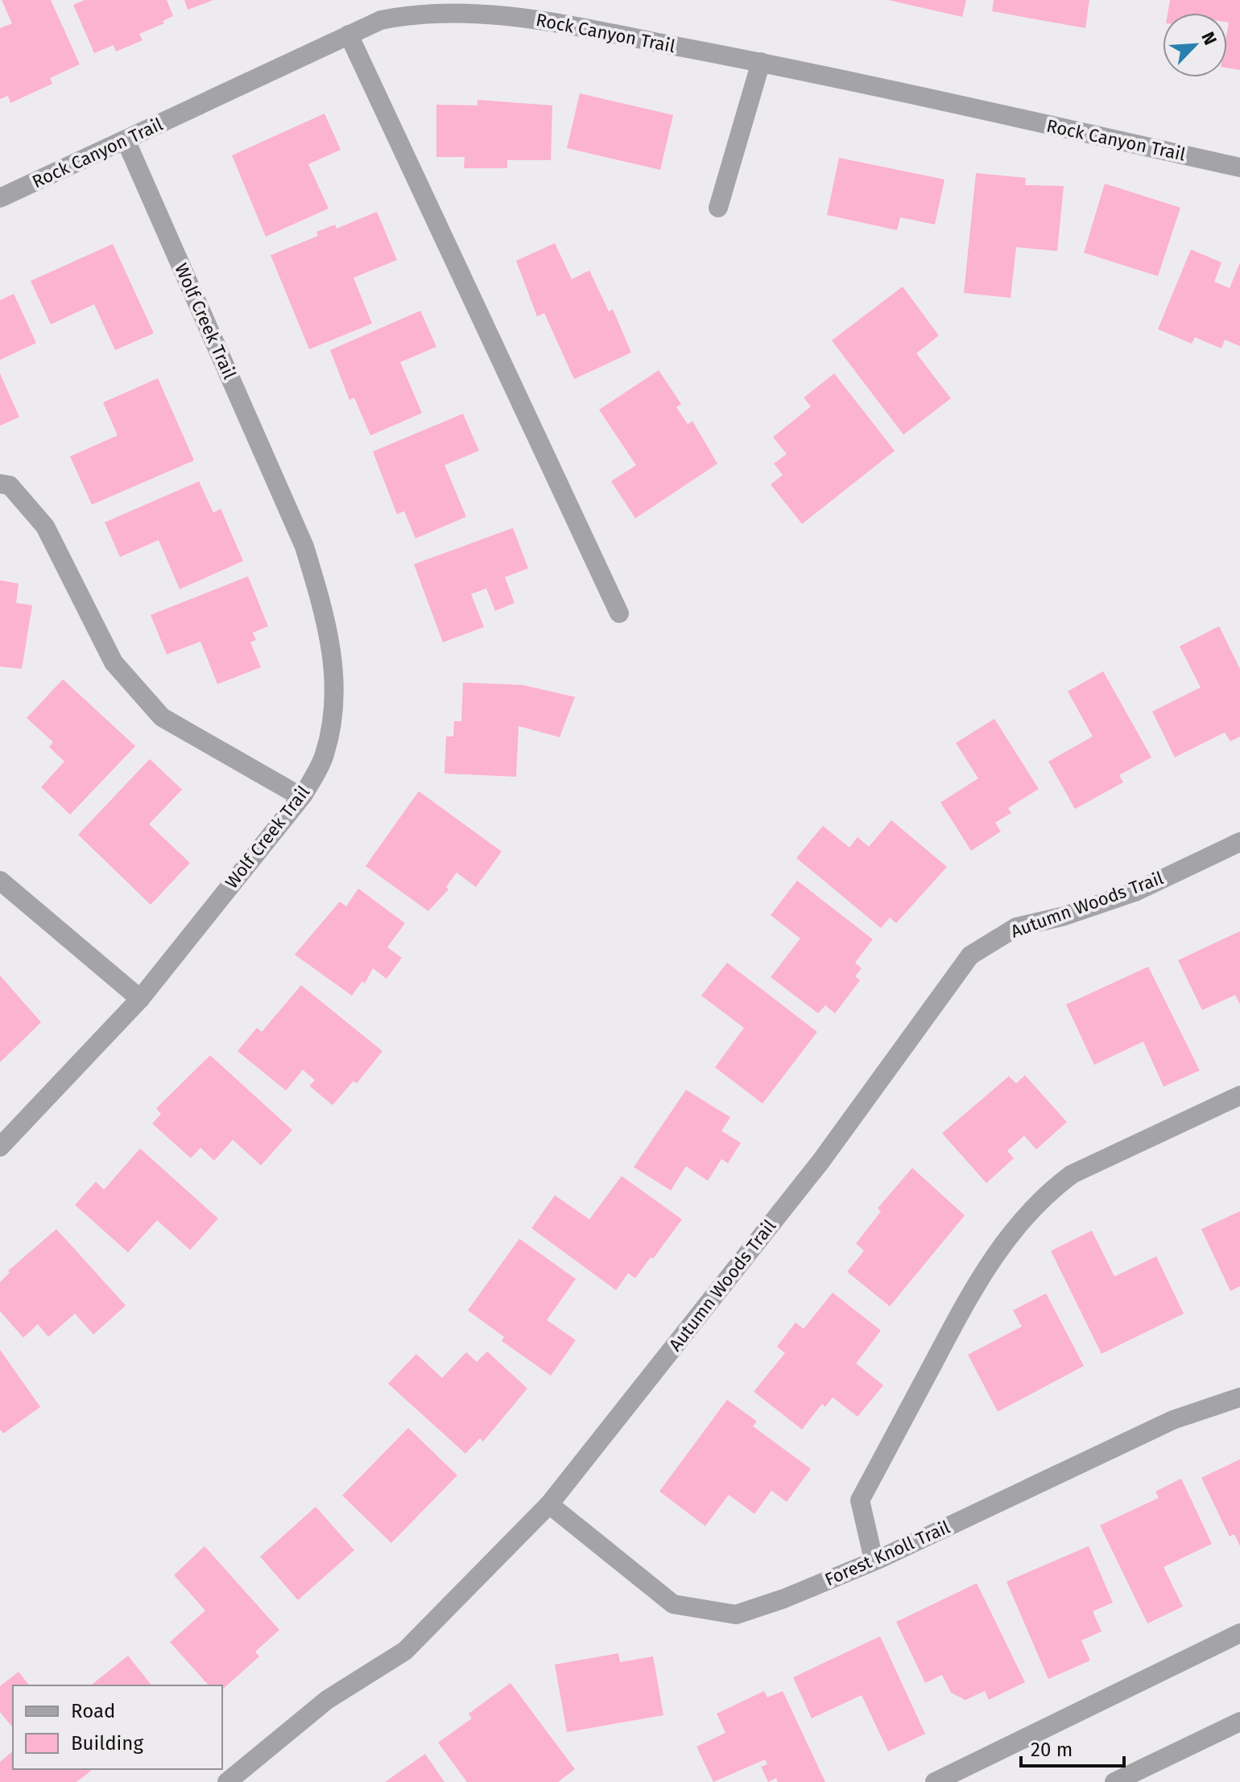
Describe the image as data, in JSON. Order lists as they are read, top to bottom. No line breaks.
{"streets":{"street":["Rock Canyon Trail","Wolf Creek Trail","Autumn Woods Trail","Forest Knoll Trail"]},"crossings":[["Rock Canyon Trail","Wolf Creek Trail"],["Autumn Woods Trail","Forest Knoll Trail"]],"legend":["Road","Building"],"scale_bar":"20 m","north":"top right"}
